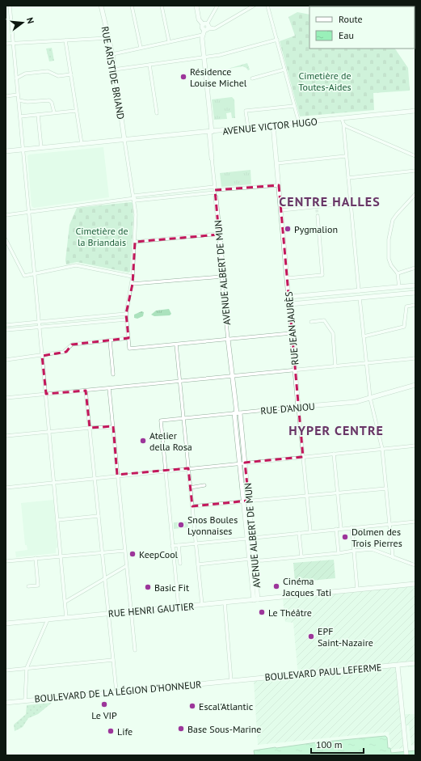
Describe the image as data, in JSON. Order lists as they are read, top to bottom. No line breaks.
{"streets":{"street":["RUE ARISTIDE BRIAND","AVENUE VICTOR HUGO","AVENUE ALBERT DE MUN","RUE JEAN JAURÈS","RUE D'ANJOU","RUE HENRI GAUTIER","BOULEVARD PAUL LEFERME","BOULEVARD DE LA LÉGION D'HONNEUR"]},"crossings":[["RUE ARISTIDE BRIAND","AVENUE VICTOR HUGO"],["AVENUE VICTOR HUGO","AVENUE ALBERT DE MUN"],["AVENUE VICTOR HUGO","RUE JEAN JAURÈS"],["AVENUE ALBERT DE MUN","RUE D'ANJOU"],["AVENUE ALBERT DE MUN","RUE HENRI GAUTIER"],["RUE JEAN JAURÈS","RUE D'ANJOU"],["BOULEVARD PAUL LEFERME","BOULEVARD DE LA LÉGION D'HONNEUR"]],"districts":["CENTRE HALLES","HYPER CENTRE"],"parks":["Cimetière de Toutes-Aides","Cimetière de la Briandais"],"places":["Résidence Louise Michel","Pygmalion","Atelier della Rosa","Snos Boules Lyonnaises","Dolmen des Trois Pierres","KeepCool","Cinéma Jacques Tati","Basic Fit","Le Théâtre","EPF Saint-Nazaire","Le VIP","Escal'Atlantic","Base Sous-Marine","Life"],"legend":["Route","Eau"],"scale_bar":"100 m","north":"right"}
